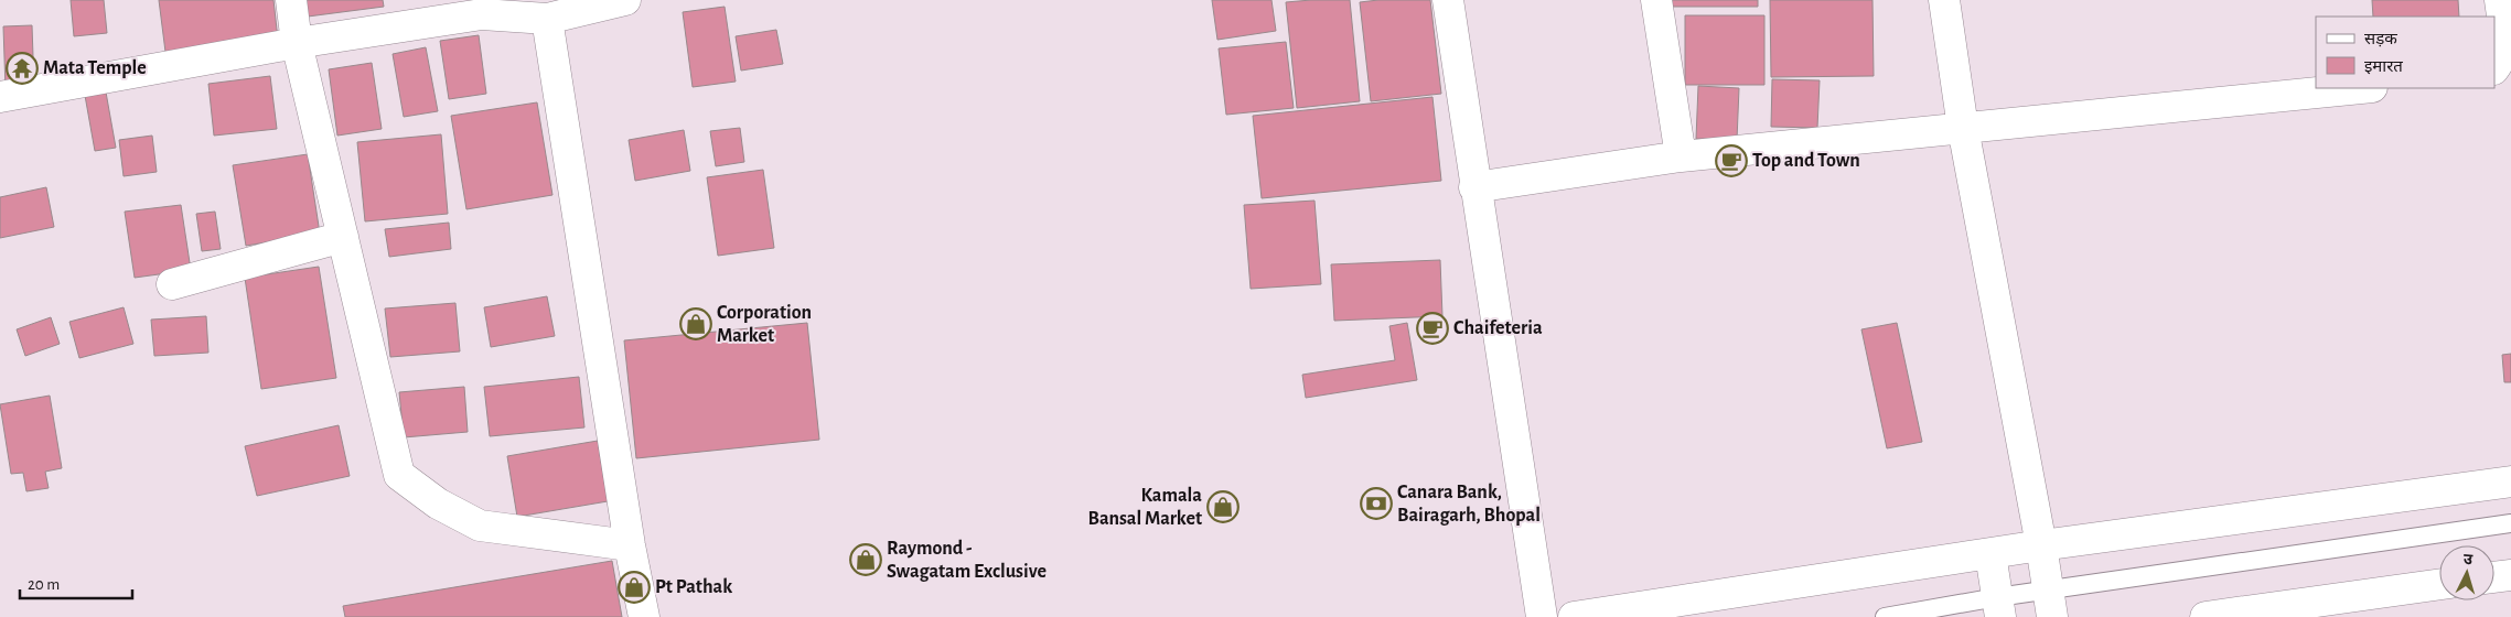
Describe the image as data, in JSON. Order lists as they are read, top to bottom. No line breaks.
{"places":{"temple":["Mata Temple"],"cafe":["Top and Town","Chaifeteria"],"shop":["Corporation Market","Kamala Bansal Market","Raymond - Swagatam Exclusive","Pt Pathak"],"bank":["Canara Bank, Bairagarh, Bhopal"]},"legend":["सड़क","इमारत"],"scale_bar":"20 m","north":"top"}
